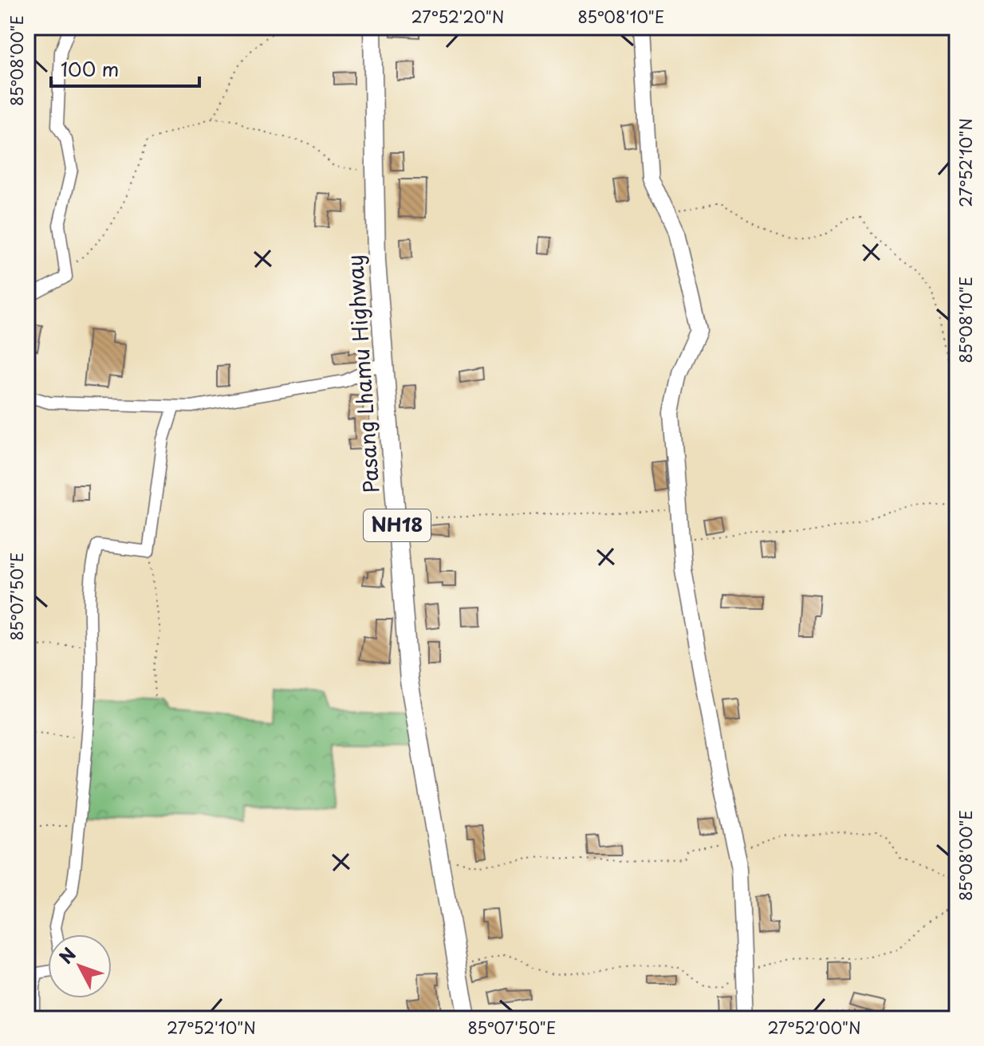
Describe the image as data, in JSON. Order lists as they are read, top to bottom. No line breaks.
{"streets":{"main road":["Pasang Lhamu Highway","NH18"]},"scale_bar":"100 m","north":"top left","coordinates":["27°52'20\"N","85°08'10\"E","85°08'00\"E","27°52'10\"N","85°07'50\"E","27°52'00\"N"]}
